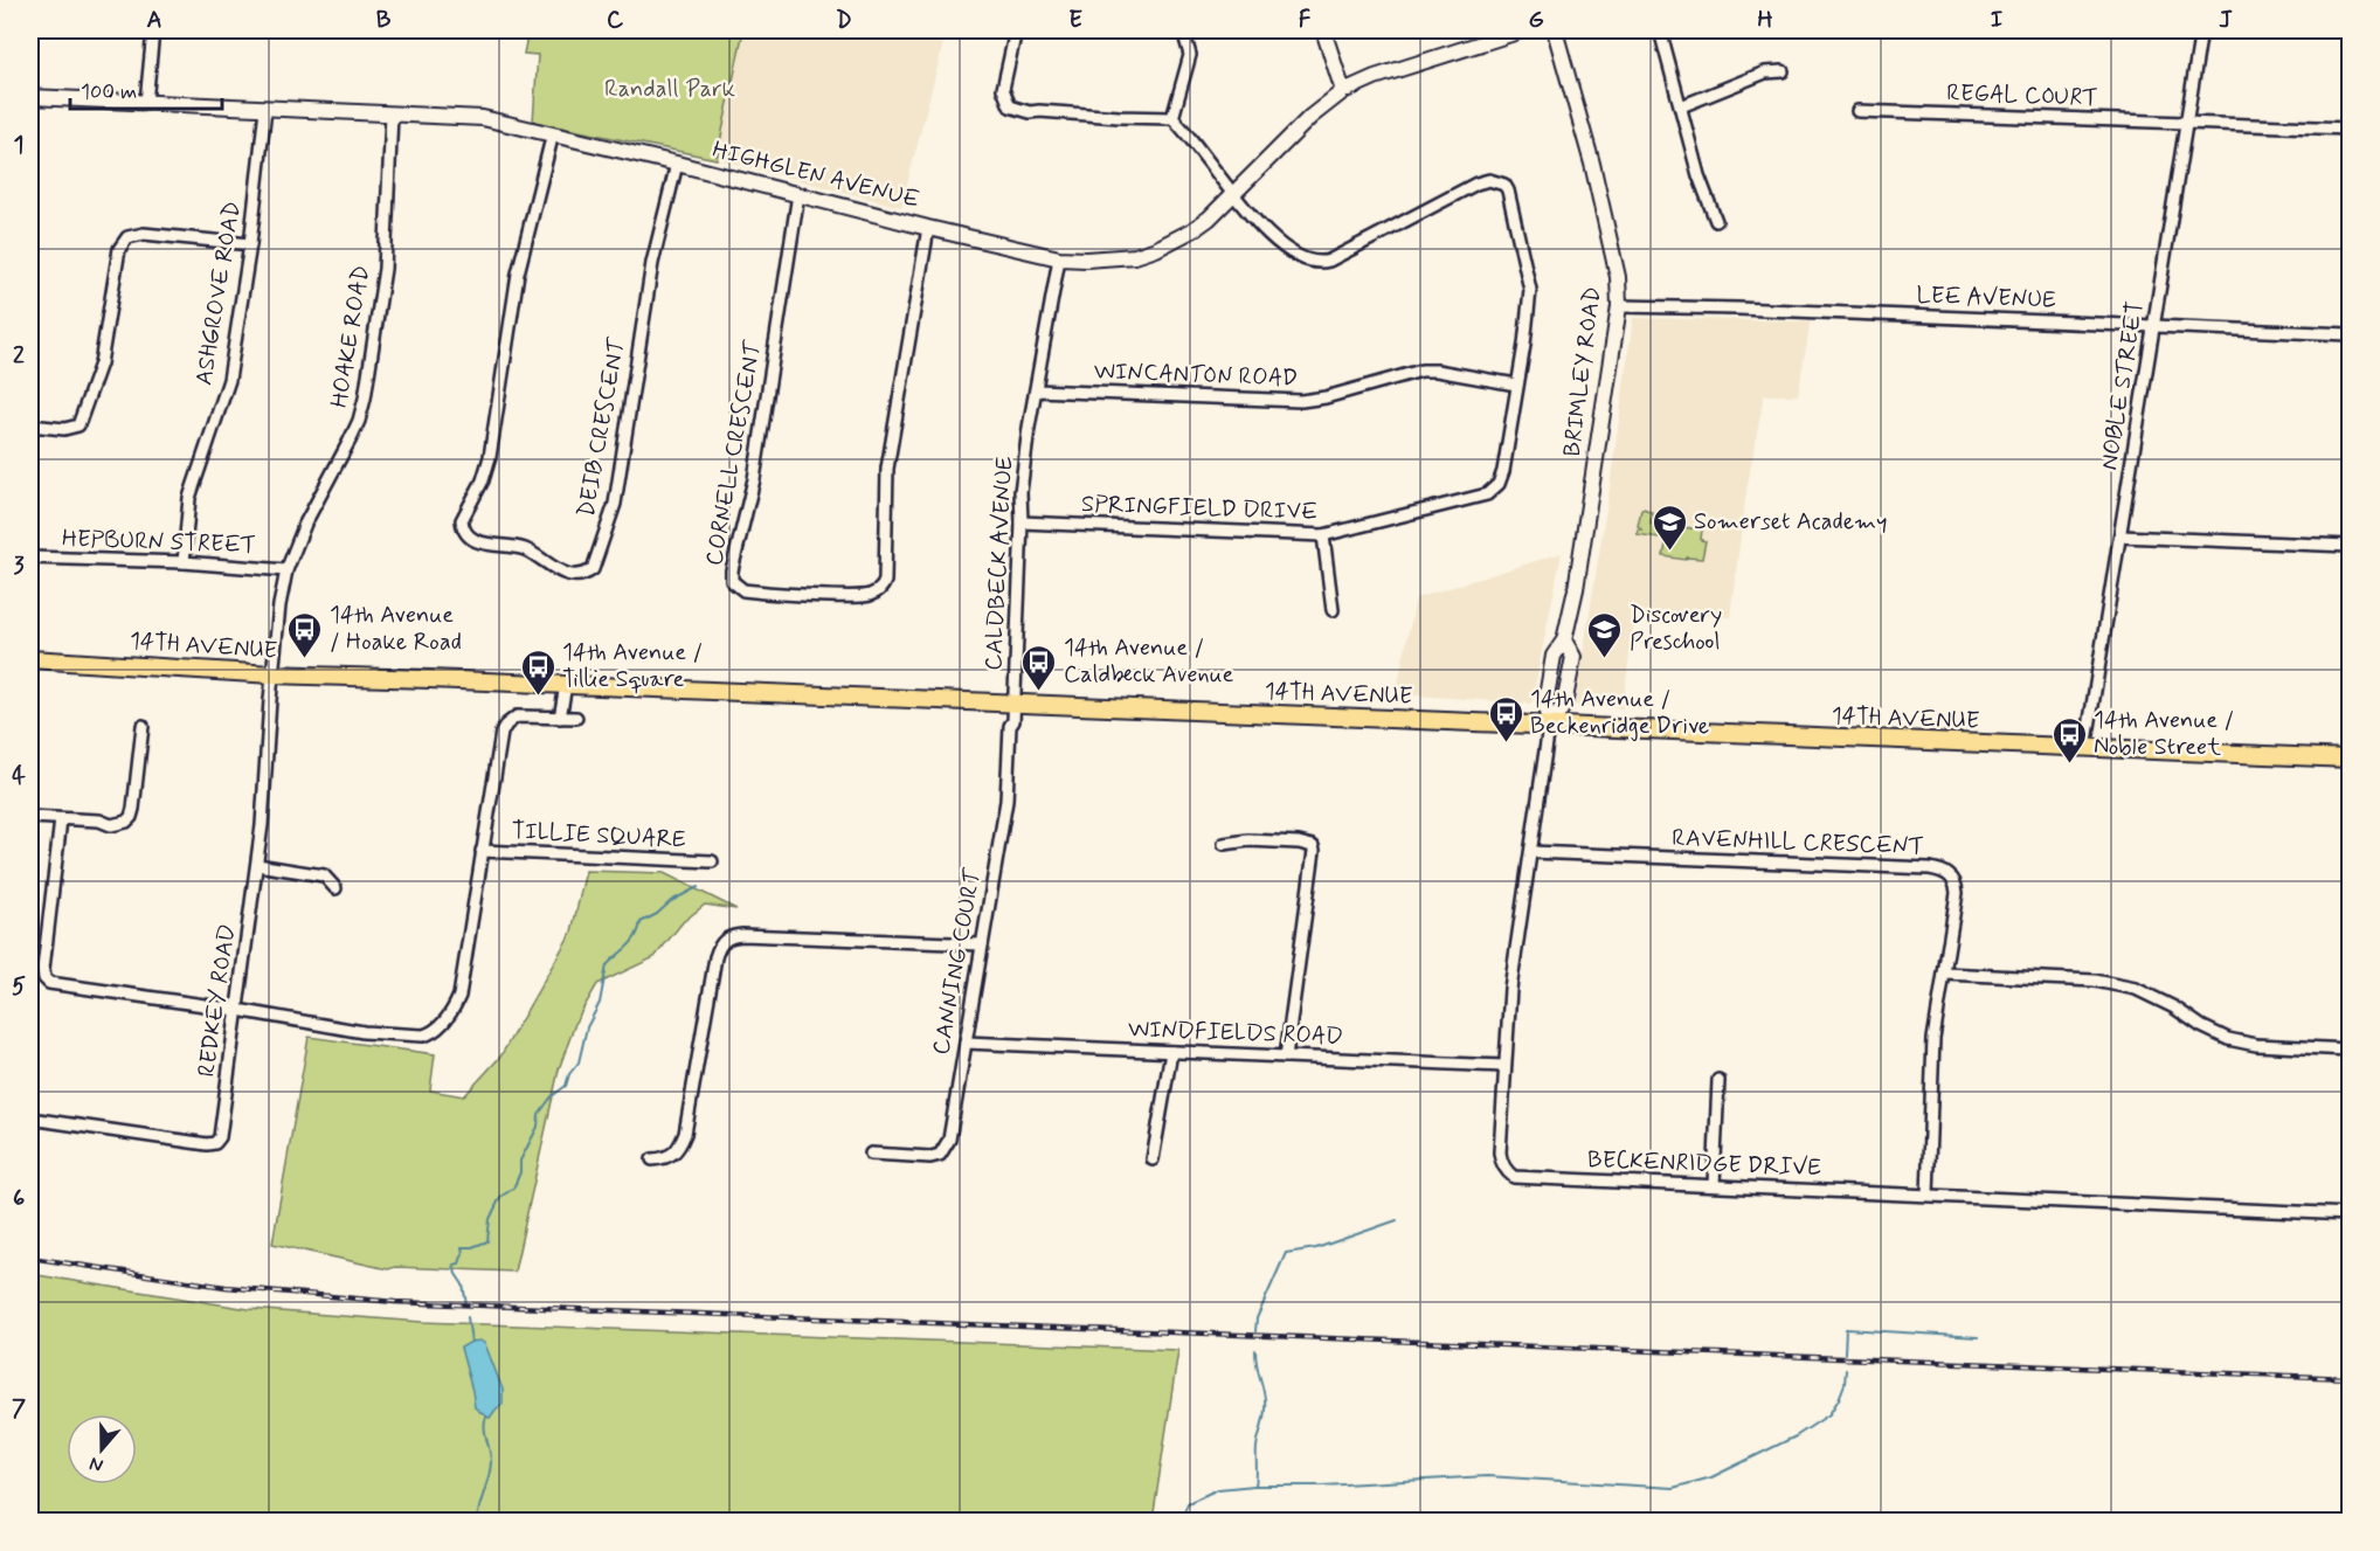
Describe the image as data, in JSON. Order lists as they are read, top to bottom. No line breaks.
{"streets":{"main road":["14TH AVENUE"],"street":["REGAL COURT","HIGHGLEN AVENUE","ASHGROVE ROAD","LEE AVENUE","HOAKE ROAD","BRIMLEY ROAD","WINCANTON ROAD","NOBLE STREET","DEIB CRESCENT","CORNELL CRESCENT","SPRINGFIELD DRIVE","HEPBURN STREET","CALDBECK AVENUE","TILLIE SQUARE","RAVENHILL CRESCENT","CANNING COURT","REDKEY ROAD","WINDFIELDS ROAD","BECKENRIDGE DRIVE"]},"crossings":[["REGAL COURT","NOBLE STREET"],["HIGHGLEN AVENUE","ASHGROVE ROAD"],["HIGHGLEN AVENUE","HOAKE ROAD"],["HIGHGLEN AVENUE","DEIB CRESCENT"],["HIGHGLEN AVENUE","CORNELL CRESCENT"],["HIGHGLEN AVENUE","SPRINGFIELD DRIVE"],["HIGHGLEN AVENUE","CALDBECK AVENUE"],["ASHGROVE ROAD","HEPBURN STREET"],["LEE AVENUE","BRIMLEY ROAD"],["LEE AVENUE","NOBLE STREET"],["HOAKE ROAD","HEPBURN STREET"],["HOAKE ROAD","14TH AVENUE"],["HOAKE ROAD","REDKEY ROAD"],["BRIMLEY ROAD","14TH AVENUE"],["BRIMLEY ROAD","BECKENRIDGE DRIVE"],["WINCANTON ROAD","SPRINGFIELD DRIVE"],["WINCANTON ROAD","CALDBECK AVENUE"],["NOBLE STREET","14TH AVENUE"],["SPRINGFIELD DRIVE","CALDBECK AVENUE"],["CALDBECK AVENUE","14TH AVENUE"],["CALDBECK AVENUE","CANNING COURT"],["14TH AVENUE","CANNING COURT"],["14TH AVENUE","REDKEY ROAD"],["14TH AVENUE","BECKENRIDGE DRIVE"],["TILLIE SQUARE","REDKEY ROAD"],["RAVENHILL CRESCENT","BECKENRIDGE DRIVE"],["CANNING COURT","WINDFIELDS ROAD"],["WINDFIELDS ROAD","BECKENRIDGE DRIVE"]],"parks":["Randall Park"],"places":{"school or university":["Somerset Academy","Discovery Preschool"],"bus stop":["14th Avenue / Hoake Road","14th Avenue / Caldbeck Avenue","14th Avenue / Tillie Square","14th Avenue / Beckenridge Drive","14th Avenue / Noble Street"]},"scale_bar":"100 m","north":"bottom","grid":{"columns":["A","B","C","D","E","F","G","H","I","J"],"rows":["1","2","3","4","5","6","7"]}}
